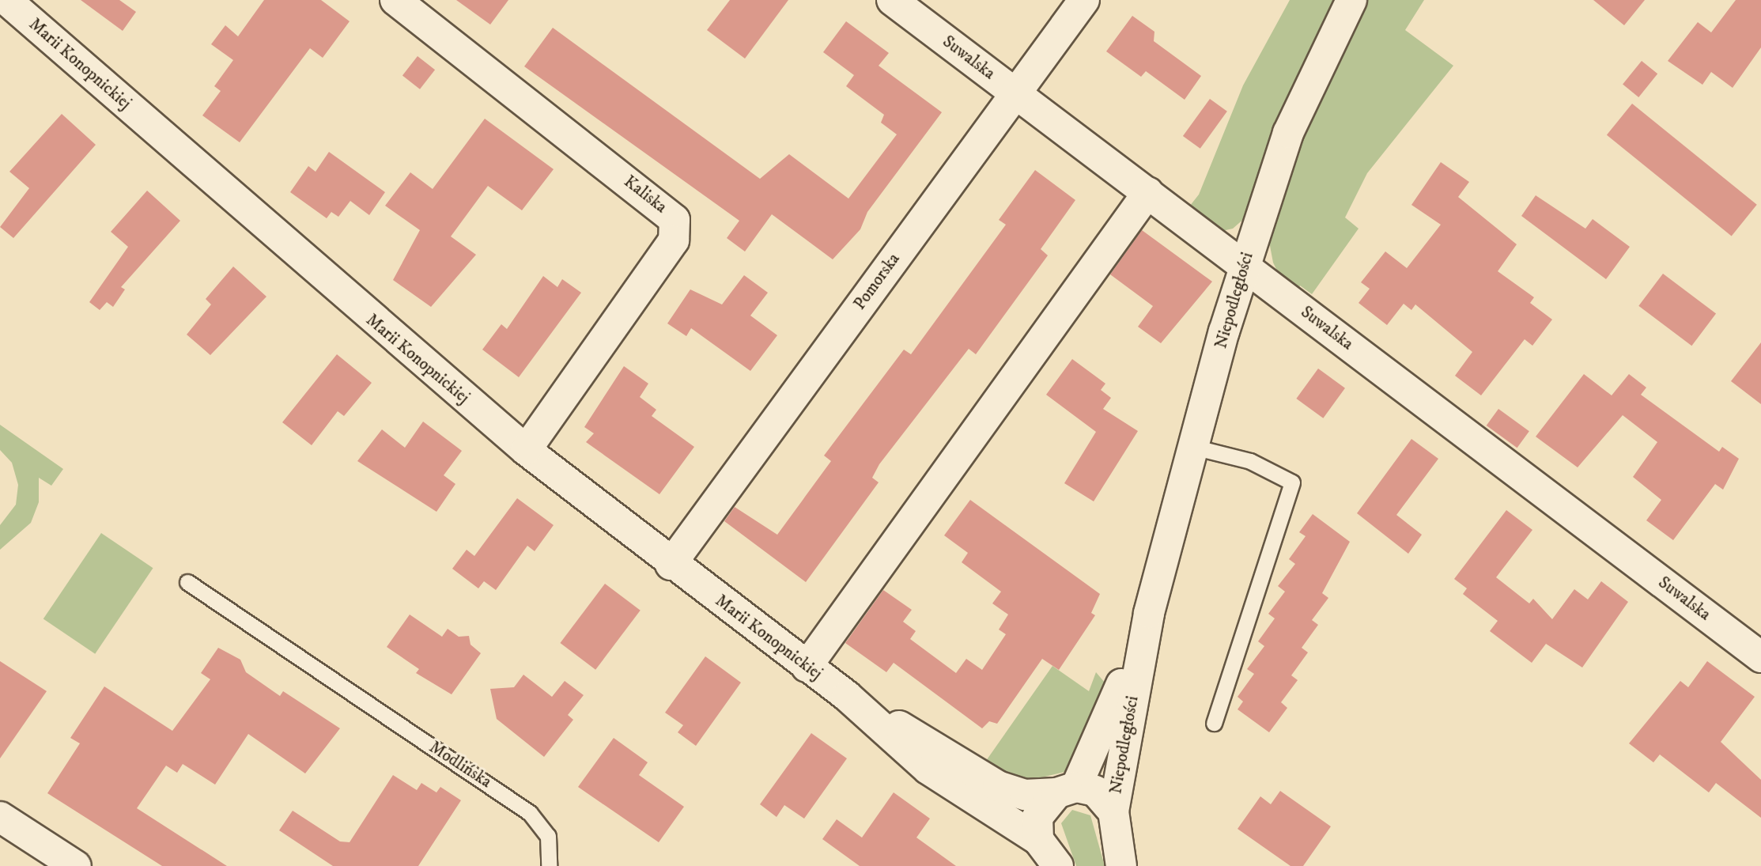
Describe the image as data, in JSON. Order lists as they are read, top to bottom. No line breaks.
{"streets":{"street":["Suwalska","Marii Konopnickiej","Kaliska","Pomorska","Niepodległości"],"lane":["Modlińska"]},"crossings":[["Suwalska","Pomorska"],["Suwalska","Niepodległości"],["Marii Konopnickiej","Kaliska"],["Marii Konopnickiej","Pomorska"],["Marii Konopnickiej","Niepodległości"]]}
